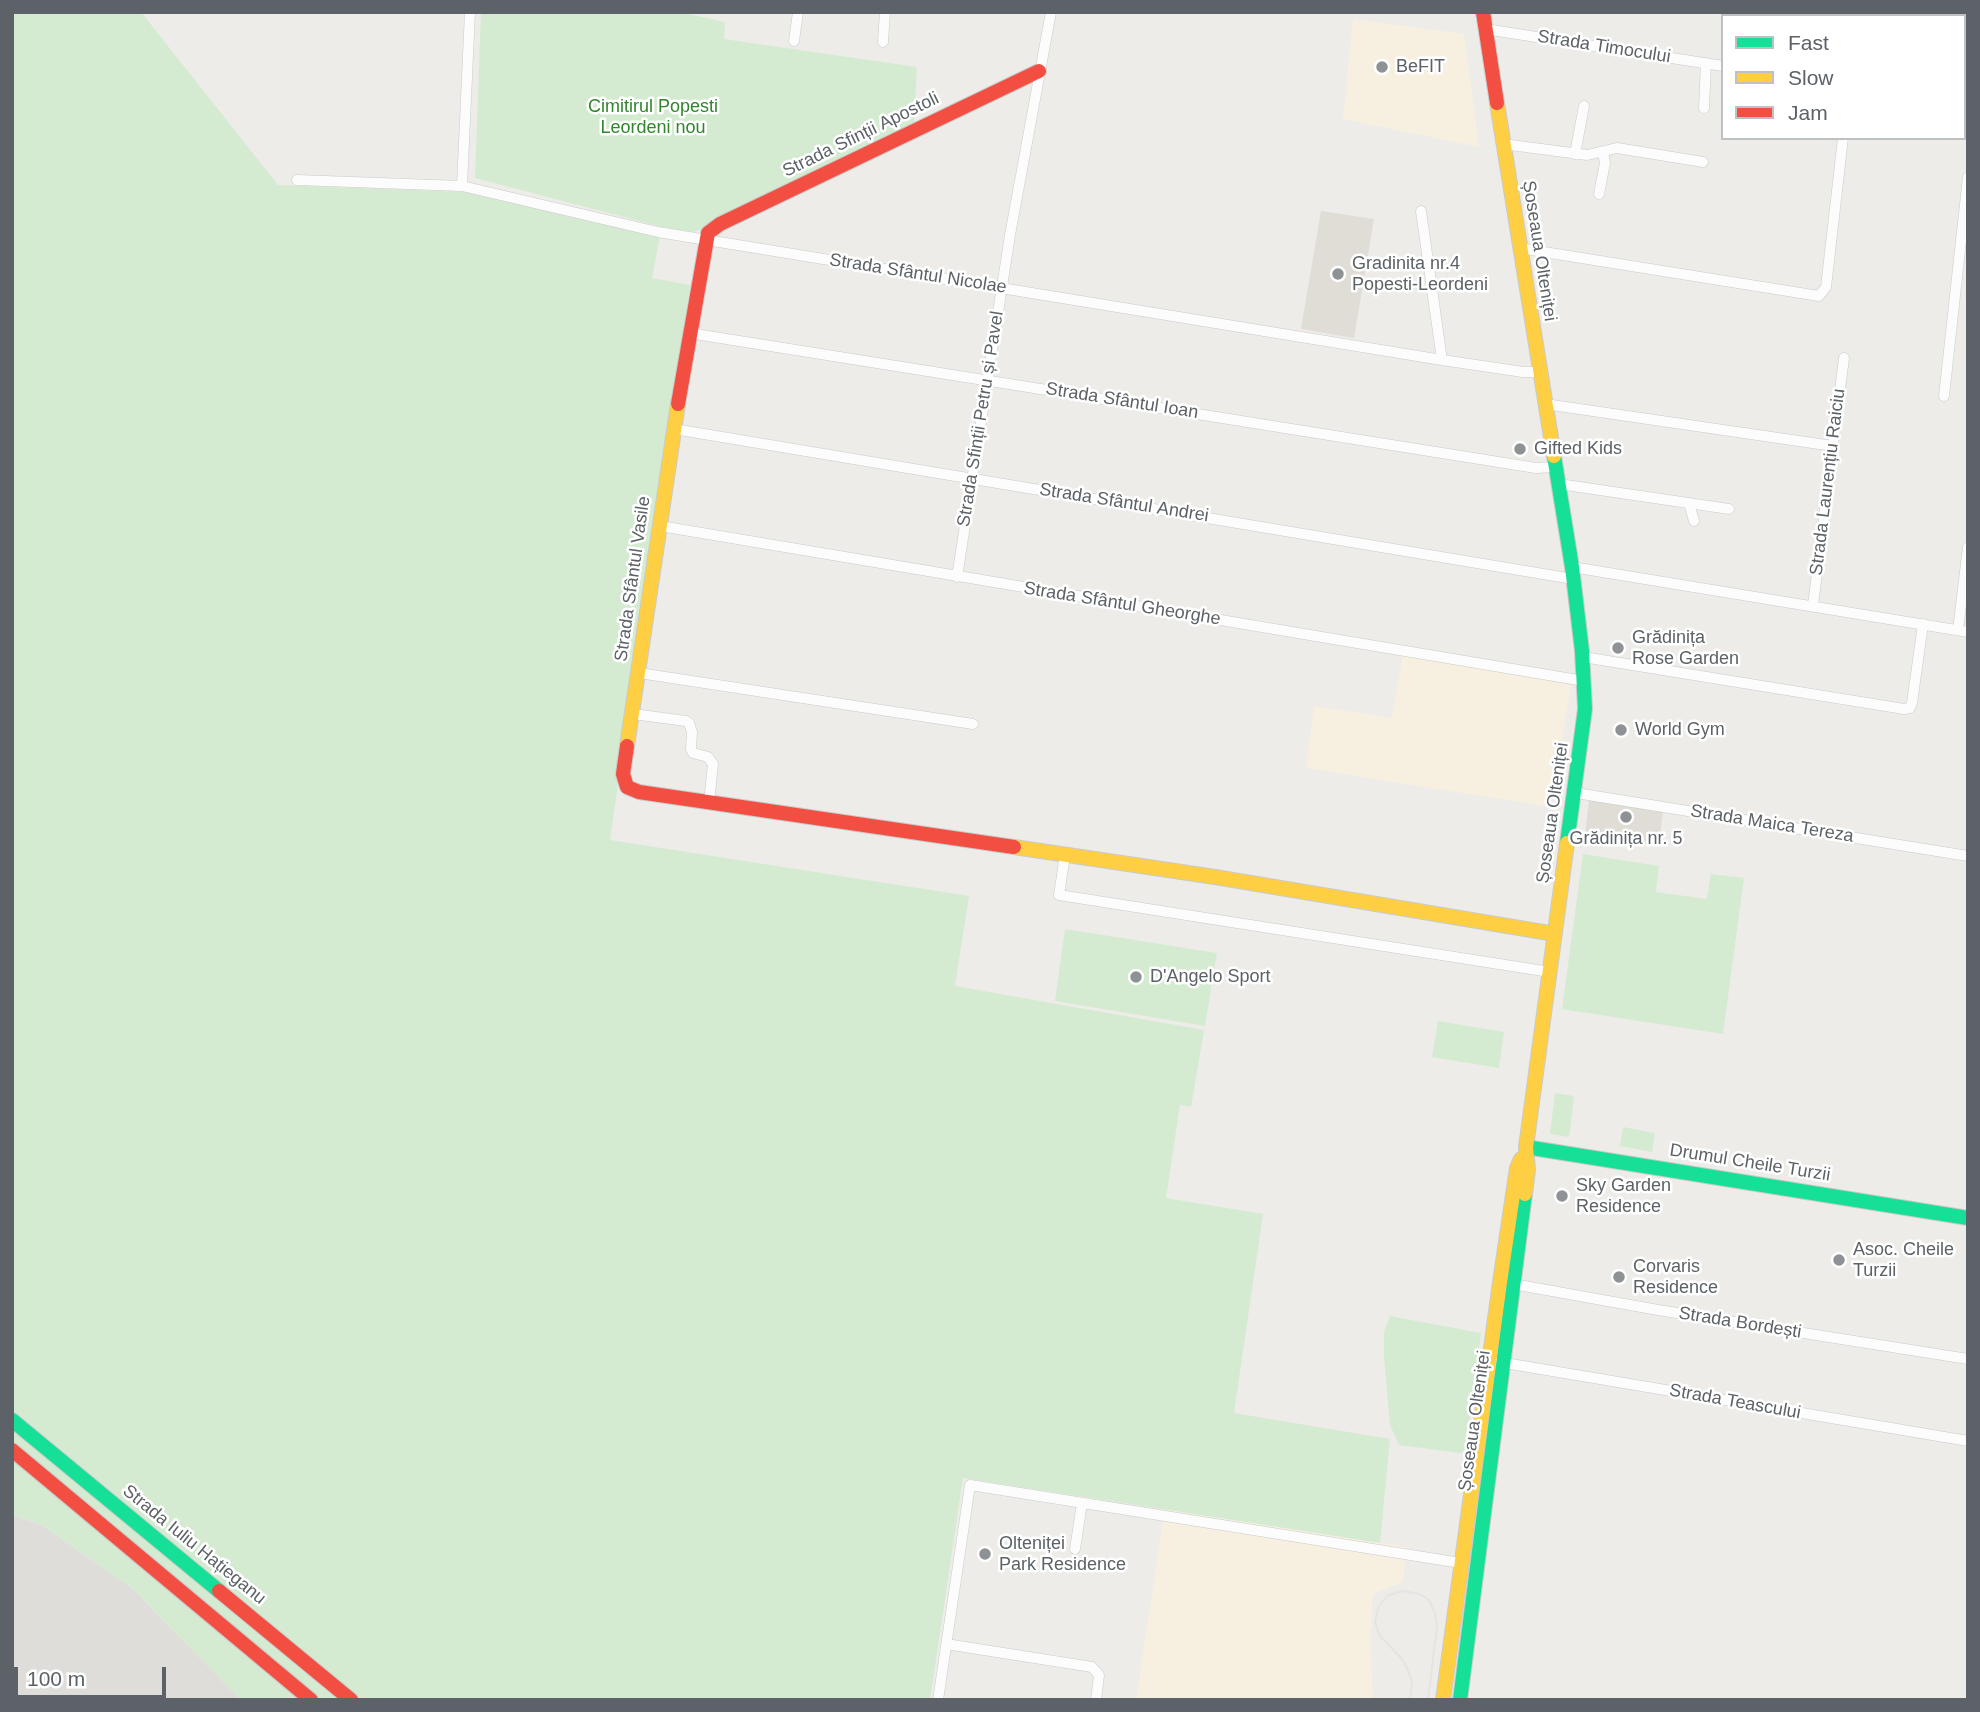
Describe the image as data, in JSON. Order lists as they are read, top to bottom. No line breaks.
{"streets":{"main road":["Strada Sfinții Apostoli","Șoseaua Olteniței","Strada Sfântul Vasile","Drumul Cheile Turzii","Strada Iuliu Hațieganu"],"street":["Strada Timocului","Strada Sfântul Nicolae","Strada Sfântul Ioan","Strada Sfinții Petru și Pavel","Strada Laurențiu Raiciu","Strada Sfântul Andrei","Strada Sfântul Gheorghe","Strada Maica Tereza","Strada Bordești","Strada Teascului"]},"crossings":[["Strada Timocului","Șoseaua Olteniței"],["Strada Sfinții Apostoli","Strada Sfântul Nicolae"],["Strada Sfinții Apostoli","Strada Sfinții Petru și Pavel"],["Strada Sfinții Apostoli","Strada Sfântul Vasile"],["Șoseaua Olteniței","Strada Sfântul Nicolae"],["Șoseaua Olteniței","Strada Sfântul Ioan"],["Șoseaua Olteniței","Strada Sfântul Andrei"],["Șoseaua Olteniței","Strada Sfântul Gheorghe"],["Șoseaua Olteniței","Strada Maica Tereza"],["Șoseaua Olteniței","Drumul Cheile Turzii"],["Șoseaua Olteniței","Strada Bordești"],["Șoseaua Olteniței","Strada Teascului"],["Strada Sfântul Nicolae","Strada Sfinții Petru și Pavel"],["Strada Sfântul Nicolae","Strada Sfântul Vasile"],["Strada Sfântul Ioan","Strada Sfinții Petru și Pavel"],["Strada Sfântul Ioan","Strada Sfântul Vasile"],["Strada Sfinții Petru și Pavel","Strada Sfântul Andrei"],["Strada Sfinții Petru și Pavel","Strada Sfântul Gheorghe"],["Strada Sfântul Andrei","Strada Sfântul Vasile"],["Strada Sfântul Vasile","Strada Sfântul Gheorghe"]],"parks":["Cimitirul Popesti Leordeni nou"],"places":["BeFIT","Gradinita nr.4 Popesti-Leordeni","Gifted Kids","Grădinița Rose Garden","World Gym","Grădinița nr. 5","D'Angelo Sport","Sky Garden Residence","Asoc. Cheile Turzii","Corvaris Residence","Olteniței Park Residence"],"legend":["Fast","Slow","Jam"],"scale_bar":"100 m"}
